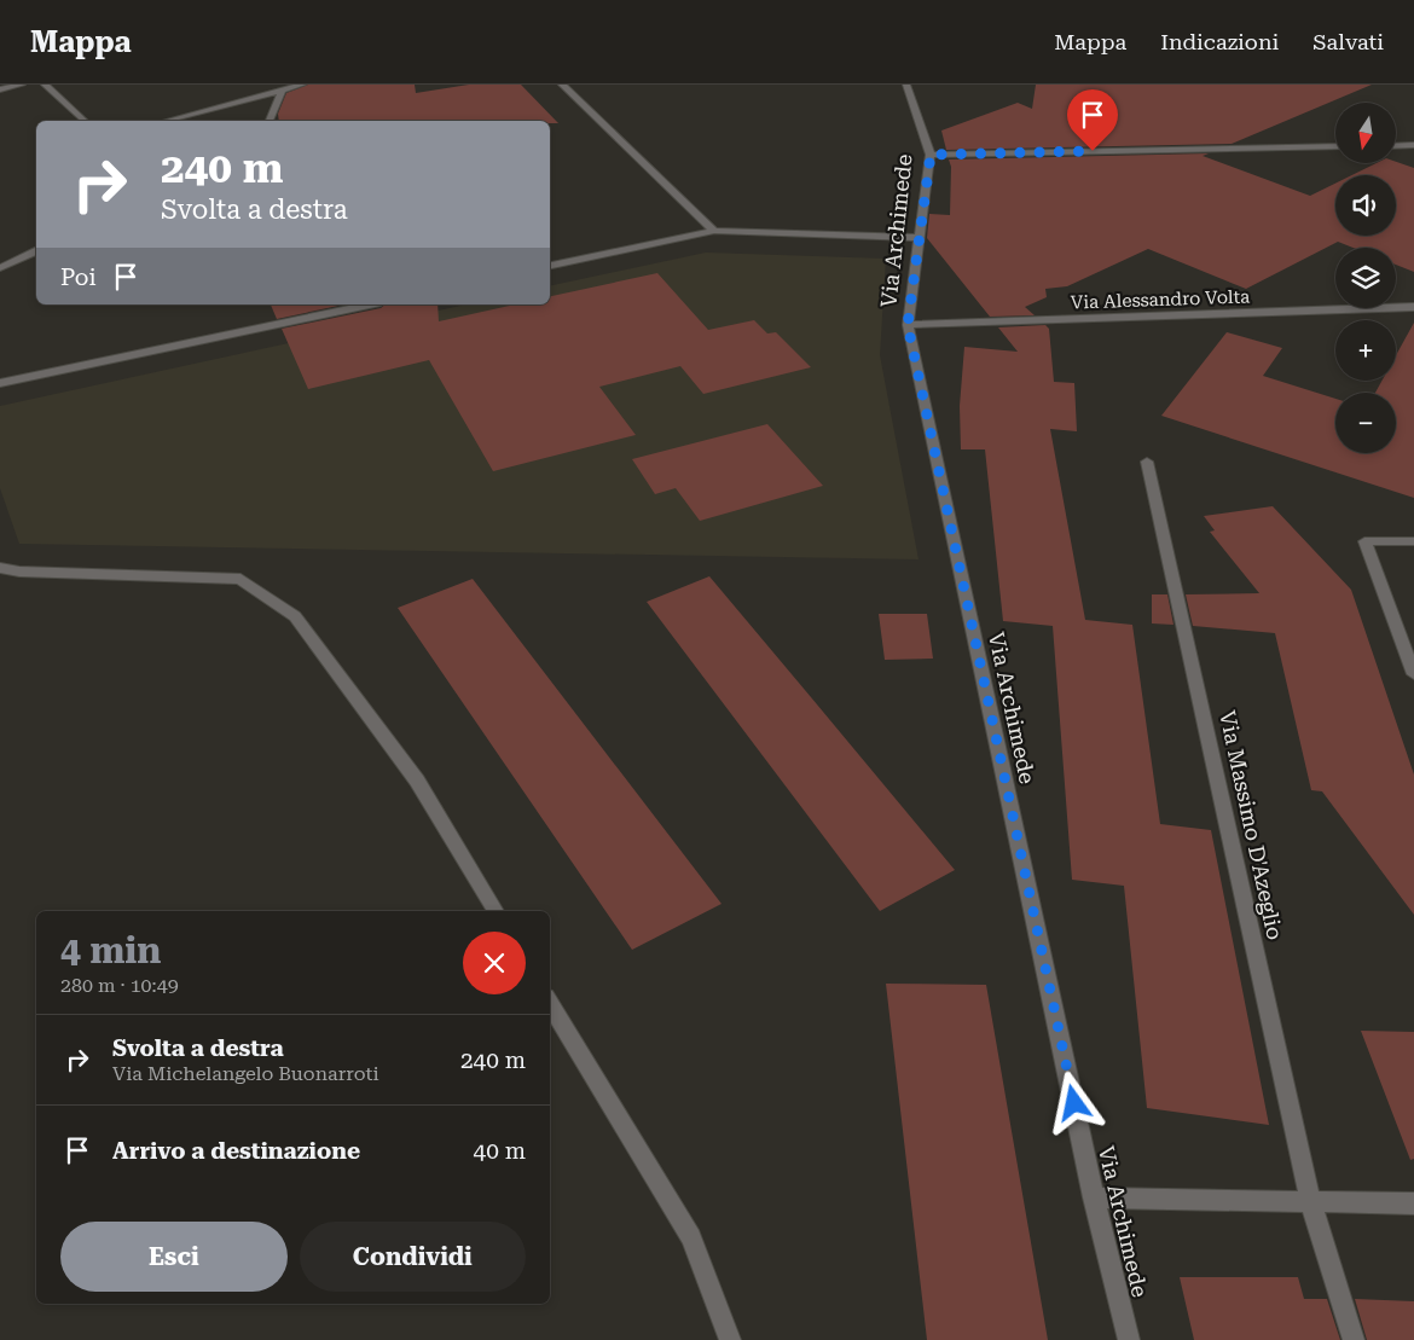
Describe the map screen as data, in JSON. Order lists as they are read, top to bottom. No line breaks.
{"streets":{"street":["Via Archimede","Via Alessandro Volta","Via Massimo D'Azeglio"]},"crossings":[["Via Archimede","Via Alessandro Volta"]],"north":"bottom","page":{"header":"Mappa","nav":["Mappa","Indicazioni","Salvati"],"map_buttons":["+","−"],"turn":["240 m","Svolta a destra"],"then":"Poi","heading":["4 min","280 m · 10:49"],"list":[{"name":"Svolta a destra","note":"Via Michelangelo Buonarroti","value":"240 m"},{"name":"Arrivo a destinazione","value":"40 m"}],"buttons":["Esci","Condividi"]}}
